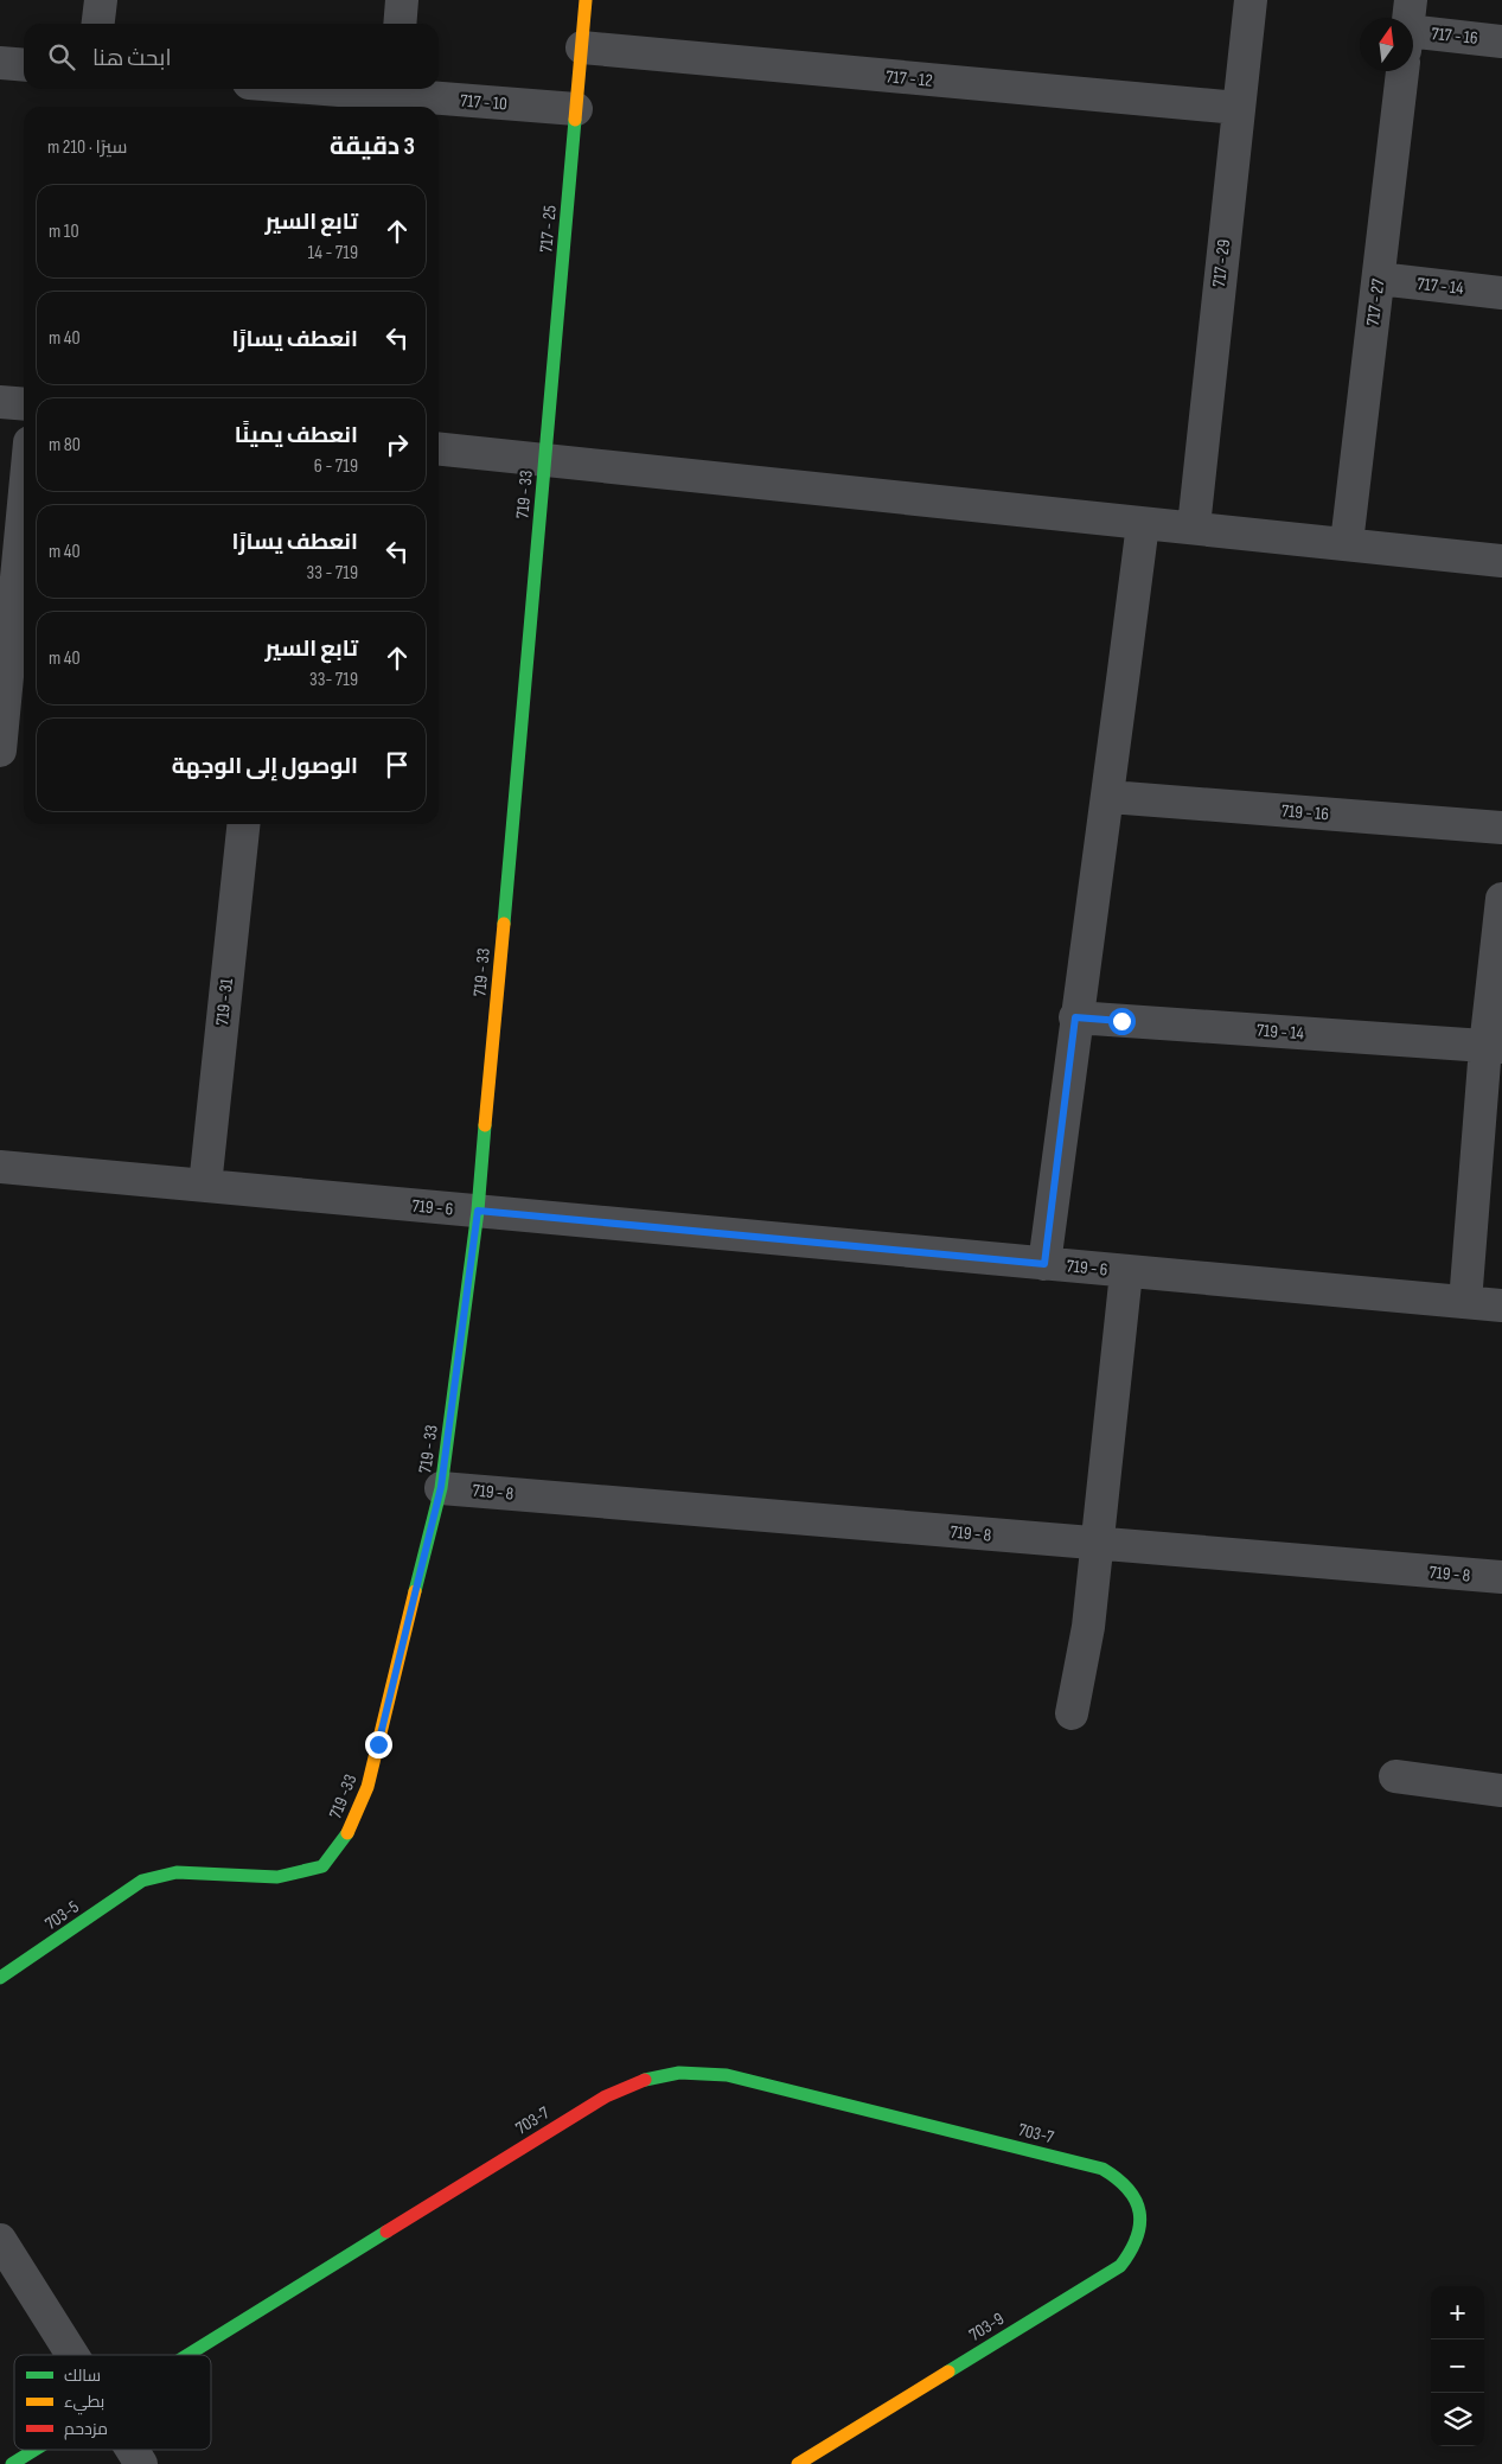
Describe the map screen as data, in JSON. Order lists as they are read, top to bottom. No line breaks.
{"streets":{"street":["717 - 16","717 - 12","717 - 10","717 - 25","717 - 29","717 - 14","717 - 27","719 - 33","719 - 16","719 - 31","719 - 14","719 - 6","719 - 8","719 -33","703-5","703-7","703-9"]},"crossings":[["717 - 12","717 - 25"],["717 - 12","717 - 29"],["717 - 10","717 - 25"],["717 - 25","719 - 33"],["717 - 14","717 - 27"],["719 - 33","719 - 6"],["719 - 33","719 - 8"],["719 - 33","719 -33"],["719 - 31","719 - 6"],["719 - 8","719 -33"],["719 -33","703-5"],["703-7","703-9"]],"legend":["سالك","بطيء","مزدحم"],"north":"top","page":{"search":"ابحث هنا","heading":["3 دقيقة","سيرًا · 210 m"],"list":[["تابع السير","719 - 14","10 m"],["انعطف يسارًا","40 m"],["انعطف يمينًا","719 - 6","80 m"],["انعطف يسارًا","719 - 33","40 m"],["تابع السير","719 -33","40 m"],"الوصول إلى الوجهة"],"map_buttons":["+","−"]}}
